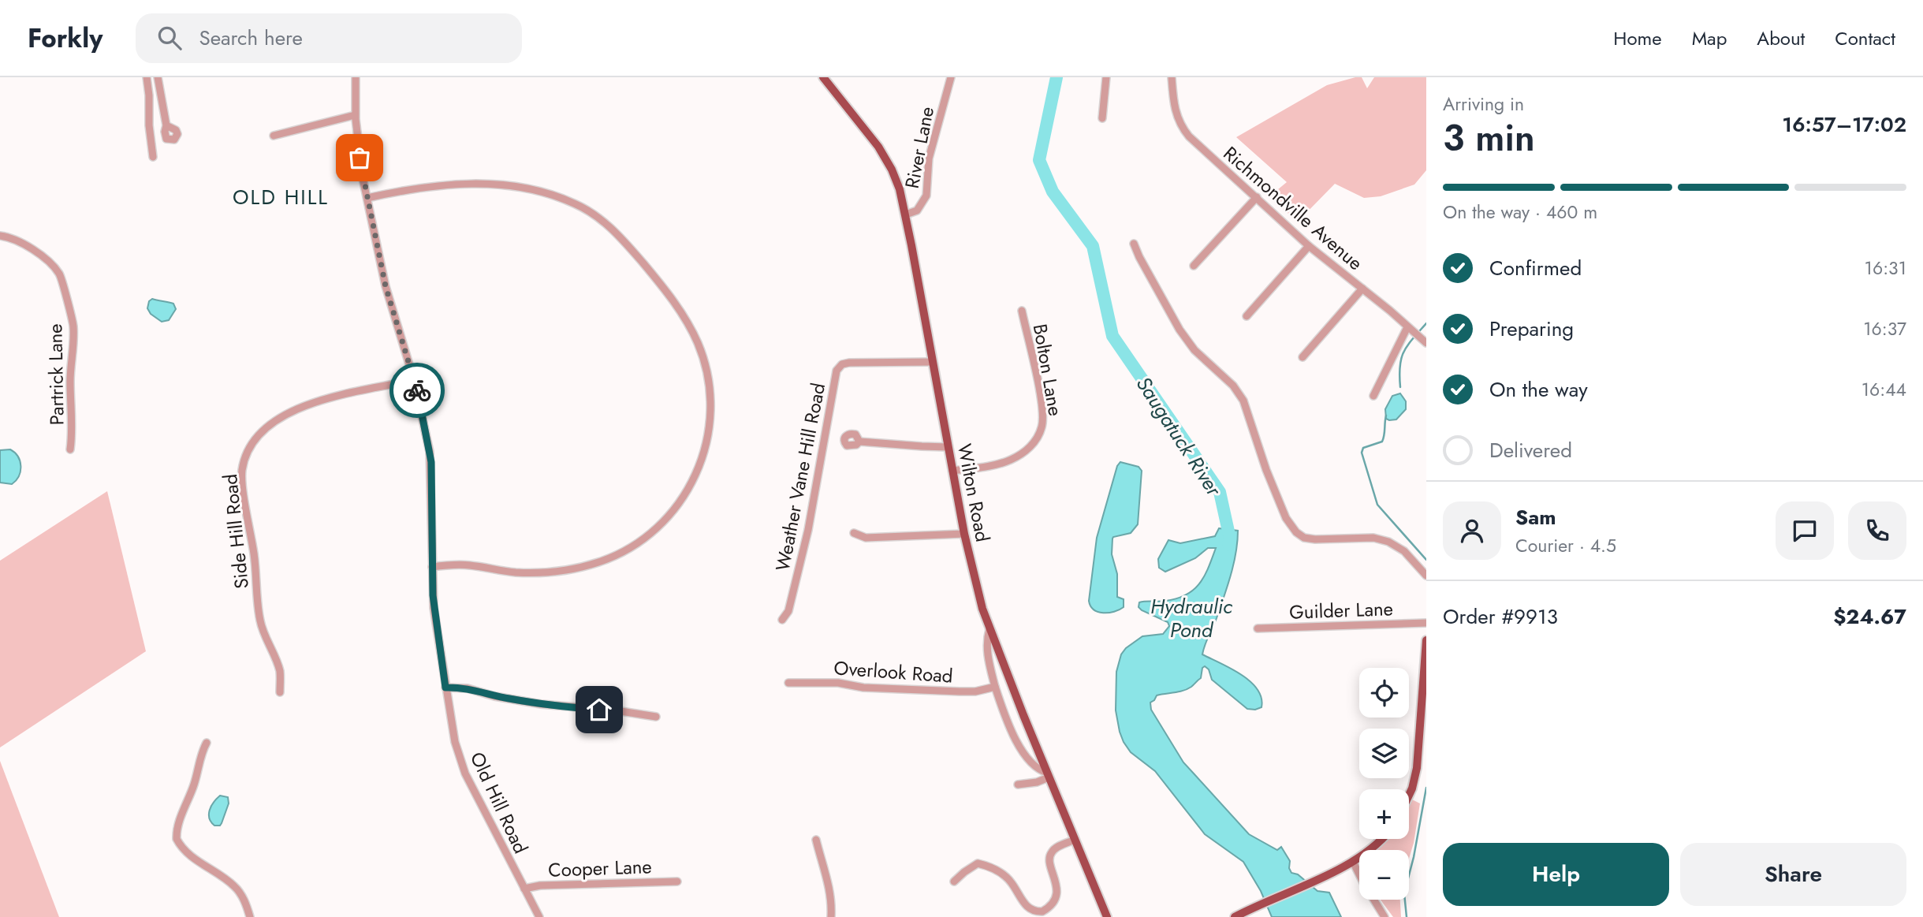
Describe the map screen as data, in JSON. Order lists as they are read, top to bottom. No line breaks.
{"streets":{"main road":["Wilton Road"],"street":["River Lane","Richmondville Avenue","Bolton Lane","Partrick Lane","Weather Vane Hill Road","Side Hill Road","Guilder Lane","Overlook Road","Old Hill Road","Cooper Lane"]},"crossings":[["River Lane","Wilton Road"],["Bolton Lane","Wilton Road"],["Weather Vane Hill Road","Wilton Road"],["Side Hill Road","Old Hill Road"],["Old Hill Road","Cooper Lane"]],"districts":["OLD HILL"],"water":["Saugatuck River","Hydraulic Pond"],"page":{"header":"Forkly","search":"Search here","nav":["Home","Map","About","Contact"],"heading":["3 min","Arriving in","16:57–17:02"],"panel":["Sam","Courier · 4.5","Order #9913","$24.67"],"bar":"On the way · 460 m","list":[["Confirmed","16:31"],["Preparing","16:37"],["On the way","16:44"],"Delivered"],"map_buttons":["+","−"],"buttons":["Help","Share"]}}
